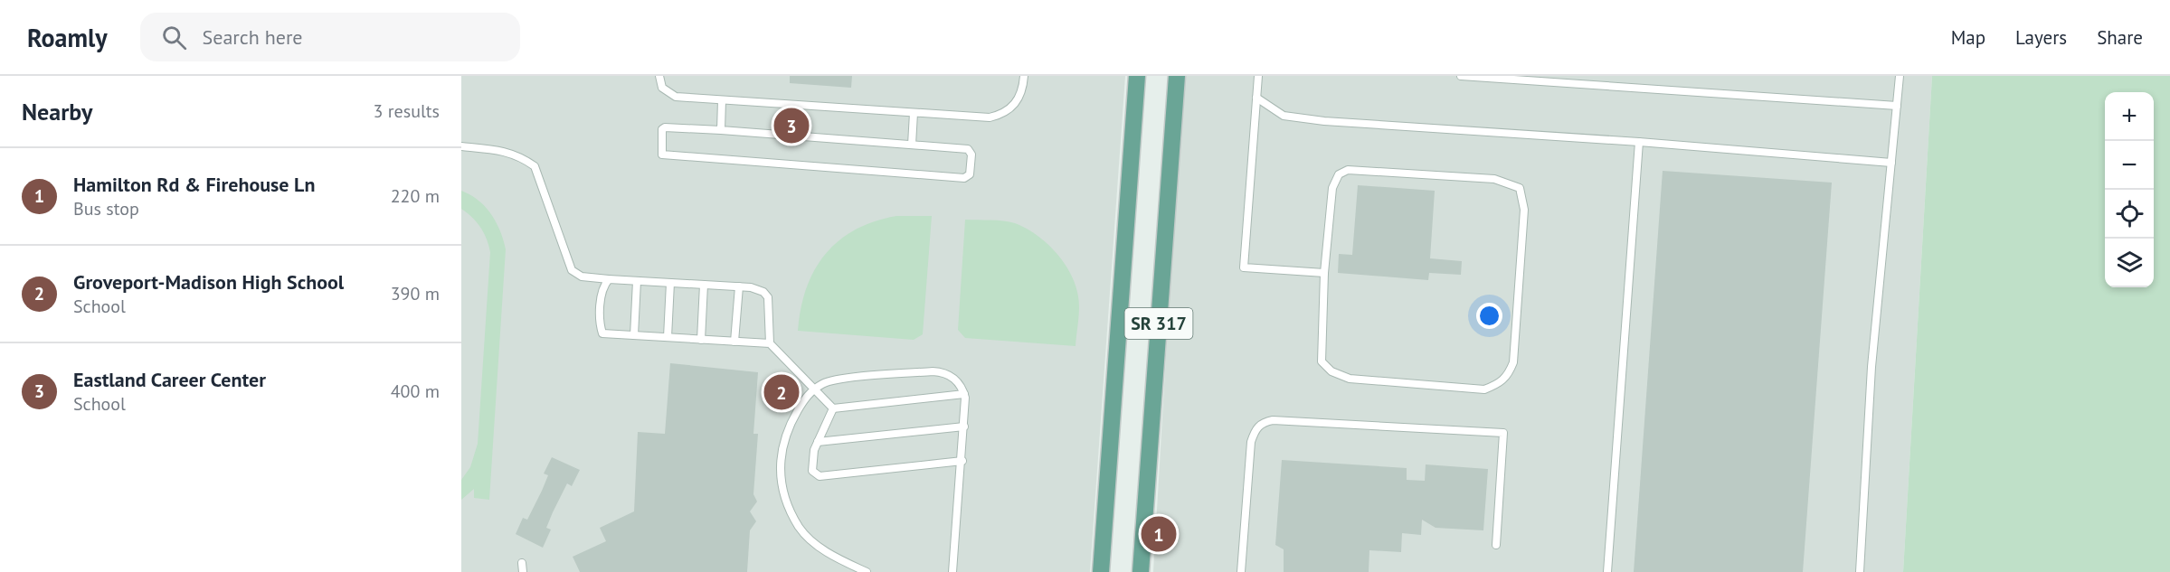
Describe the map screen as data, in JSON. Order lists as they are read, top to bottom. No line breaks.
{"streets":{"main road":["SR 317"]},"page":{"header":"Roamly","search":"Search here","nav":["Map","Layers","Share"],"heading":["Nearby","3 results"],"map_buttons":["+","−"],"pins":["3","2","1"],"list":[{"mark":"1","name":"Hamilton Rd & Firehouse Ln","note":"Bus stop","value":"220 m"},{"mark":"2","name":"Groveport-Madison High School","note":"School","value":"390 m"},{"mark":"3","name":"Eastland Career Center","note":"School","value":"400 m"}]}}
